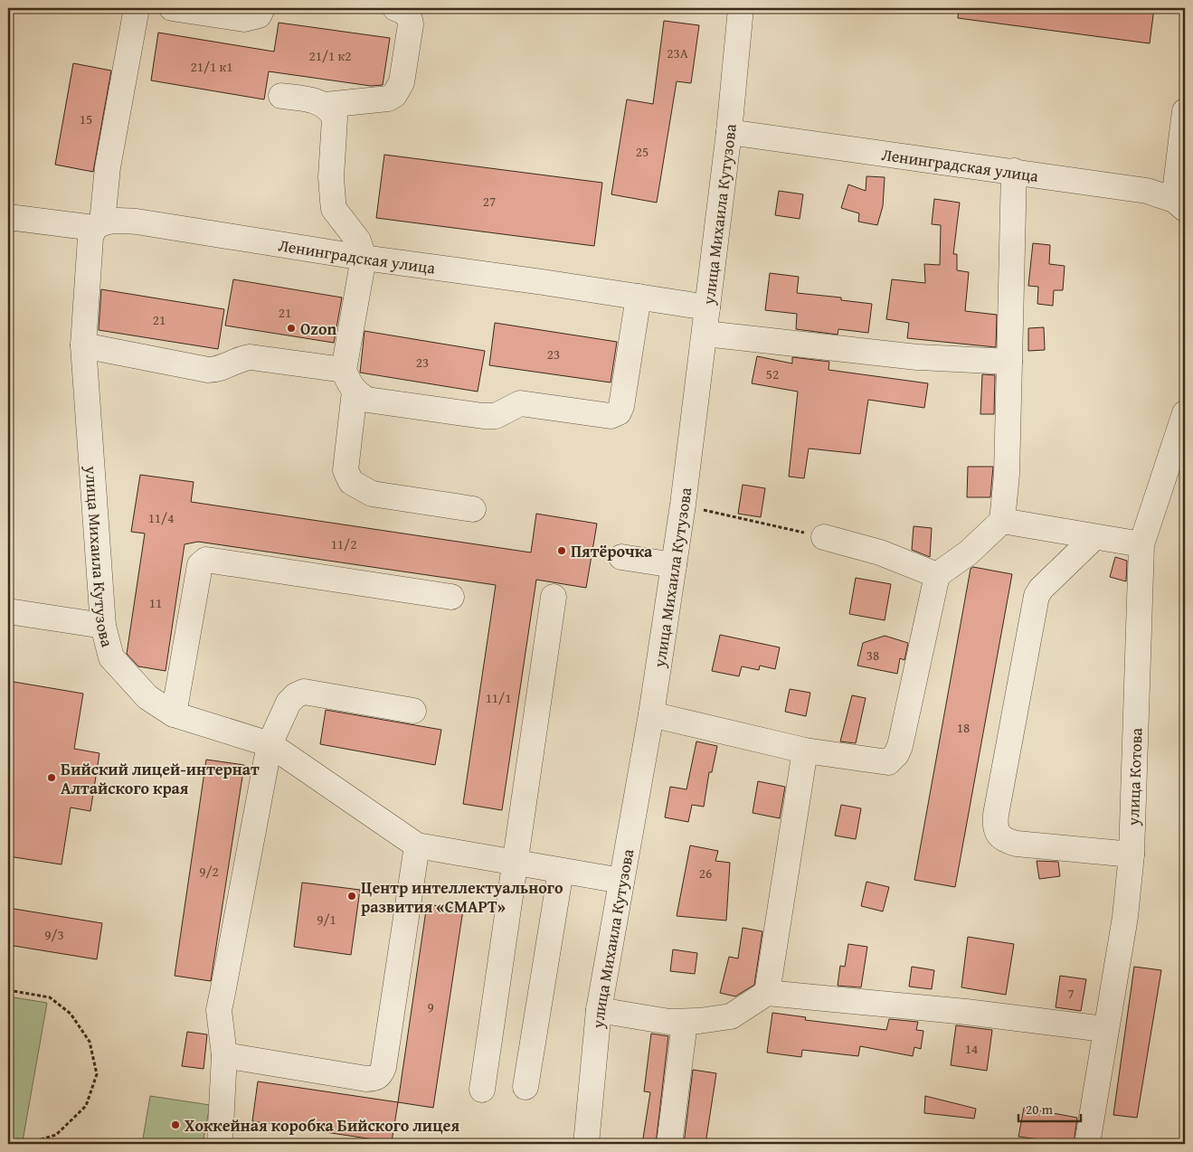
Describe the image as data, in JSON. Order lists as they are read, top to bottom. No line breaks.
{"streets":{"street":["Ленинградская улица","улица Михаила Кутузова","улица Котова"]},"crossings":[["Ленинградская улица","улица Михаила Кутузова"]],"places":["Ozon","Пятёрочка","Бийский лицей-интернат Алтайского края","Центр интеллектуального развития «СМАРТ»","Хоккейная коробка Бийского лицея"],"house_numbers":["23А","21/1 к2","21/1 к1","15","25","27","21","21","23","23","52","11/4","11/2","11","38","11/1","18","9/2","26","9/1","9/3","7","9","14"],"scale_bar":"20 m"}
